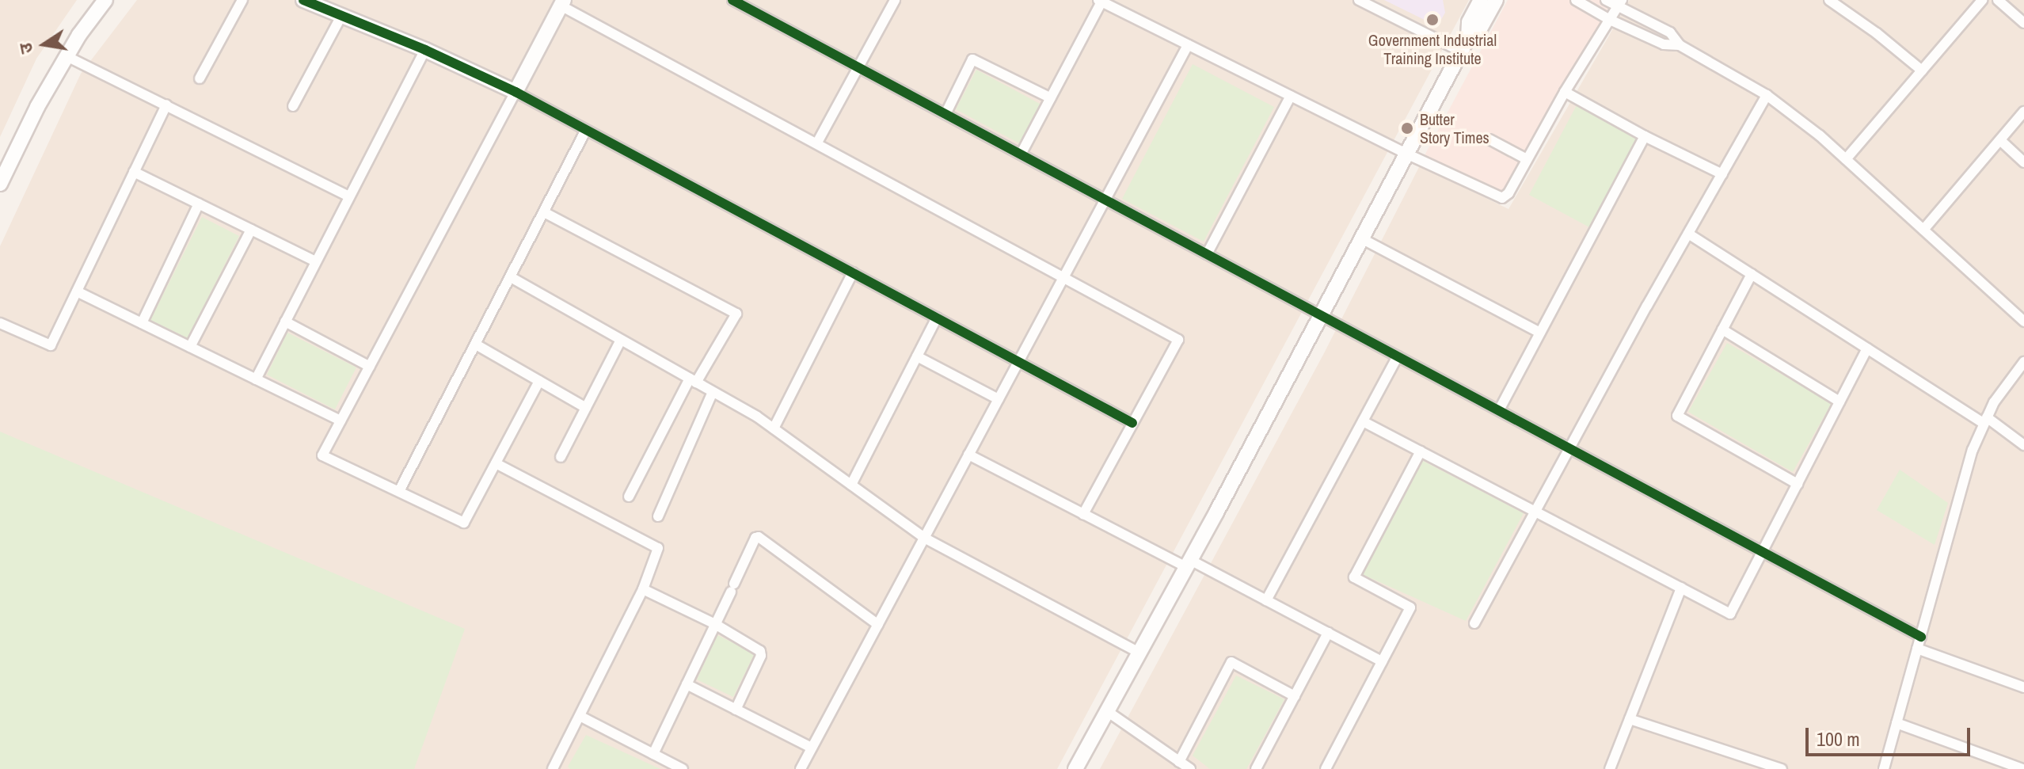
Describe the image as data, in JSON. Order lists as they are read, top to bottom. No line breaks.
{"places":["Government Industrial Training Institute","Butter Story Times"],"scale_bar":"100 m","north":"left"}
